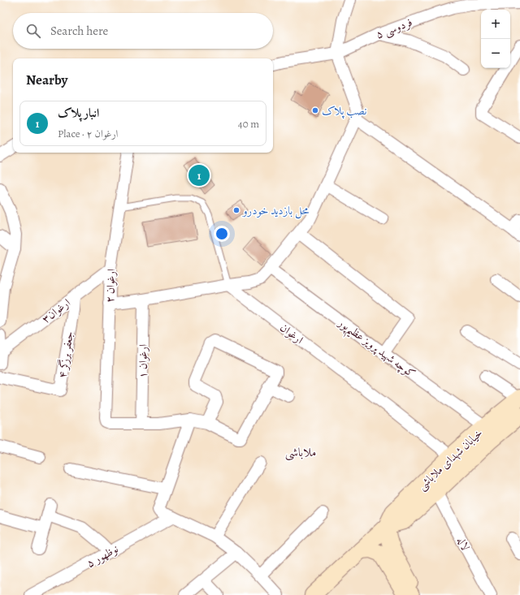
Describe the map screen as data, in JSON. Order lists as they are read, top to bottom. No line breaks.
{"streets":{"main road":["خیابان شهدای ملاباشی"],"street":["فردوسی ۵","ارغوان ۲","ارغوان۳","ارغوان","کوچه شهید پرویز عظیم‌پور","جعفر برزگر ۴","ارغوان ۱","لاله","نوظهور ۵"]},"crossings":[["ارغوان ۲","ارغوان۳"],["ارغوان ۲","ارغوان ۱"],["ارغوان۳","جعفر برزگر ۴"],["ارغوان","خیابان شهدای ملاباشی"],["کوچه شهید پرویز عظیم‌پور","خیابان شهدای ملاباشی"],["خیابان شهدای ملاباشی","لاله"]],"districts":["ملاباشی"],"places":["نصب پلاک","محل بازدید خودرو"],"page":{"map_buttons":["+","−"],"search":"Search here","heading":"Nearby","list":[{"mark":"1","name":"انبار پلاک","note":"Place · ارغوان ۲","value":"40 m"}],"pins":"1"}}
